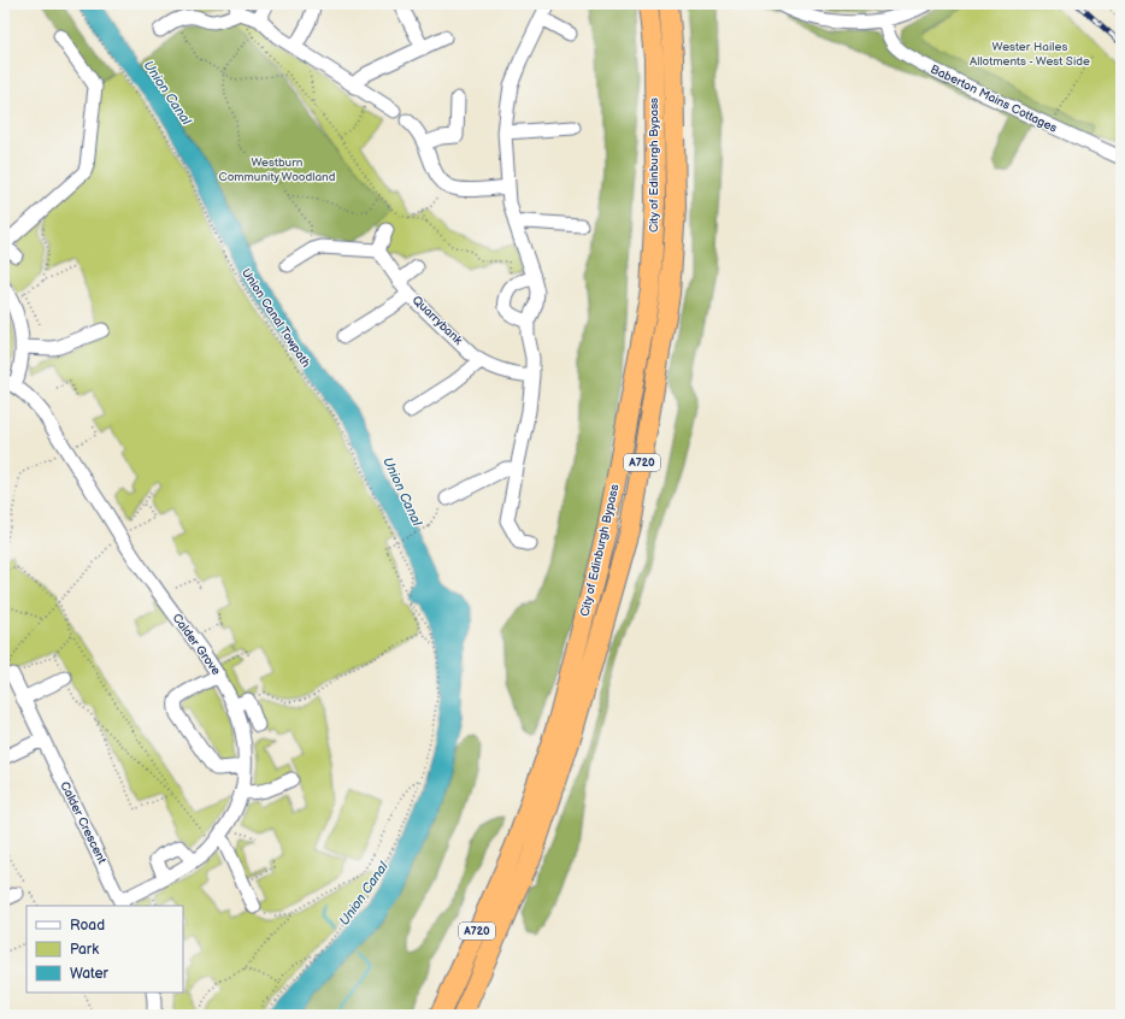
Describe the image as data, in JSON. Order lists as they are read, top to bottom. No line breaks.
{"streets":{"highway":["City of Edinburgh Bypass","A720"],"street":["Baberton Mains Cottages","Quarrybank","Calder Grove","Calder Crescent"],"path":["Union Canal Towpath"]},"crossings":[["City of Edinburgh Bypass","A720"],["Calder Grove","Calder Crescent"]],"water":["Union Canal"],"parks":["Wester Hailes Allotments - West Side","Westburn Community Woodland"],"legend":["Road","Park","Water"]}
